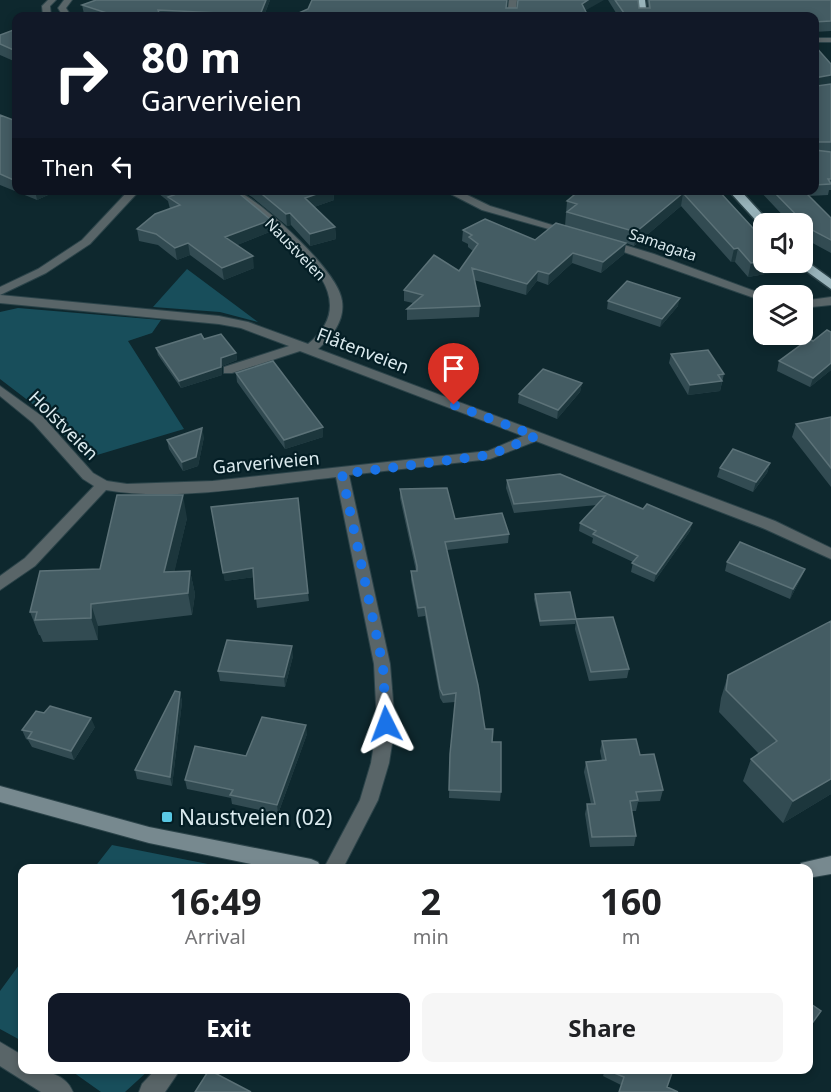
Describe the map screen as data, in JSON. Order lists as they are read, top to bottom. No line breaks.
{"streets":{"street":["Samagata","Naustveien","Flåtenveien","Holstveien","Garveriveien"]},"crossings":[["Naustveien","Flåtenveien"],["Flåtenveien","Garveriveien"],["Holstveien","Garveriveien"]],"places":{"transit":["Naustveien (02)"]},"page":{"turn":["80 m","Garveriveien"],"then":"Then","eta":["16:49","Arrival","2","min","160","m"],"buttons":["Exit","Share"]}}
